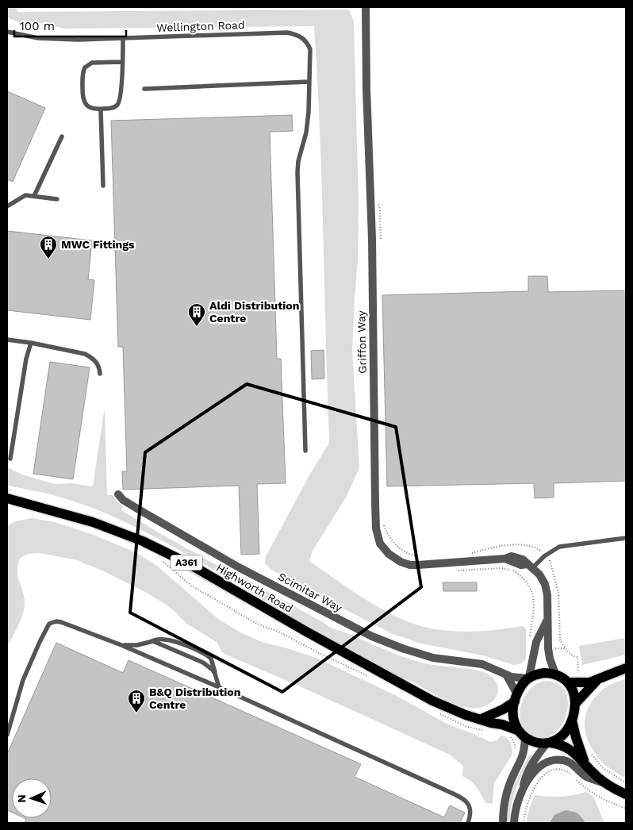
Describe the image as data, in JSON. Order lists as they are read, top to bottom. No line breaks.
{"streets":{"main road":["A361","Highworth Road"],"street":["Griffon Way","Scimitar Way"],"lane":["Wellington Road"]},"crossings":[["Highworth Road","Scimitar Way"]],"places":{"building":["MWC Fittings","Aldi Distribution Centre","B&Q Distribution Centre"]},"scale_bar":"100 m","north":"left"}
